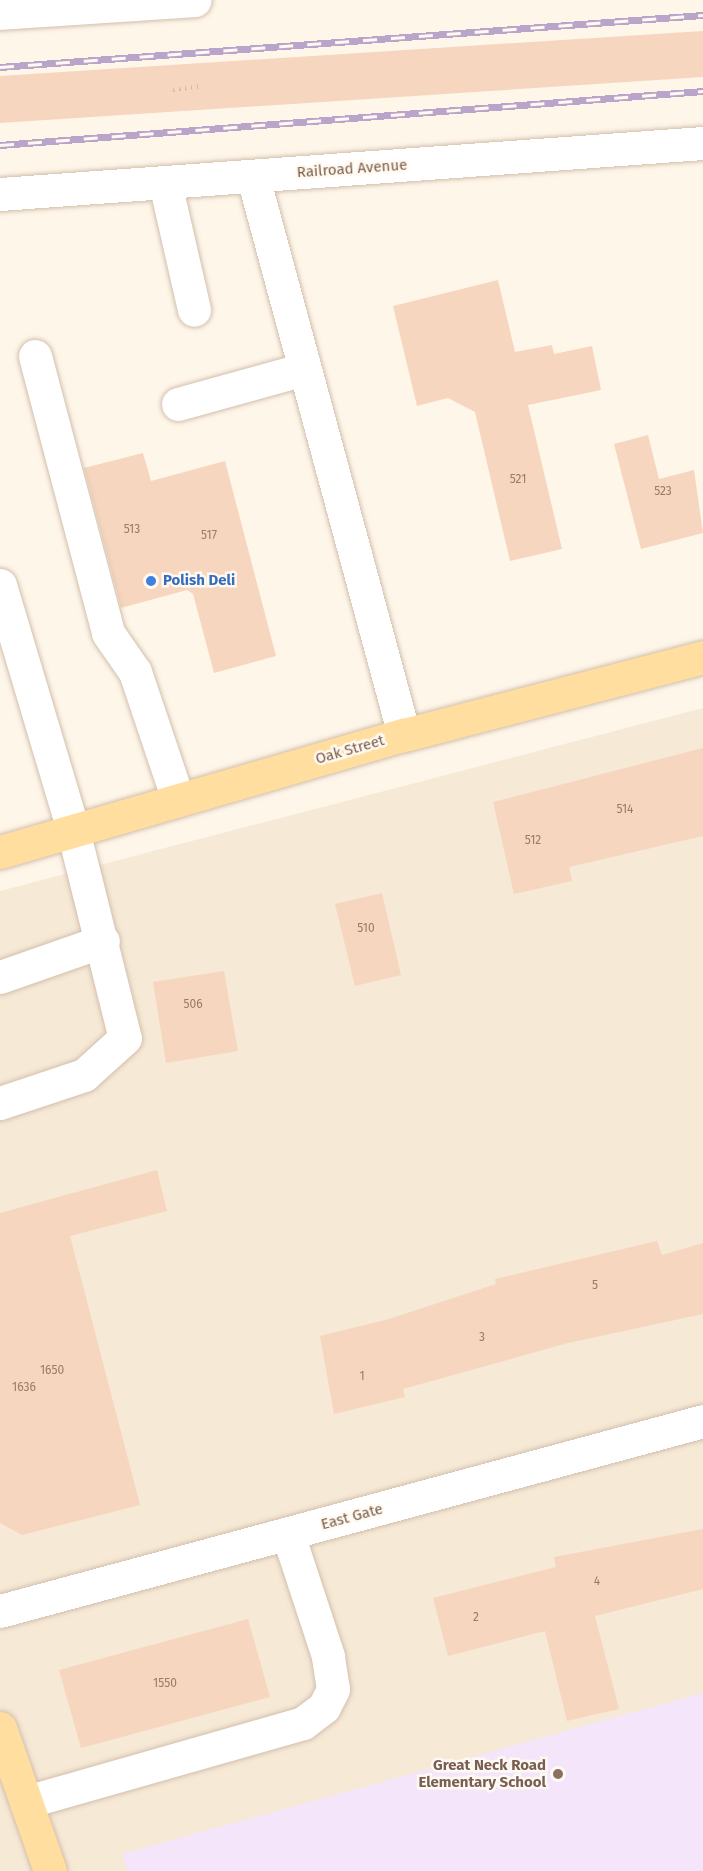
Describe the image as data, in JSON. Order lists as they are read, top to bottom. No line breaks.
{"streets":{"main road":["Oak Street"],"street":["Railroad Avenue","East Gate"]},"places":["Polish Deli","Great Neck Road Elementary School"],"house_numbers":["521","523","513","517","514","512","510","506","5","3","1650","1","1636","4","2","1550"]}
